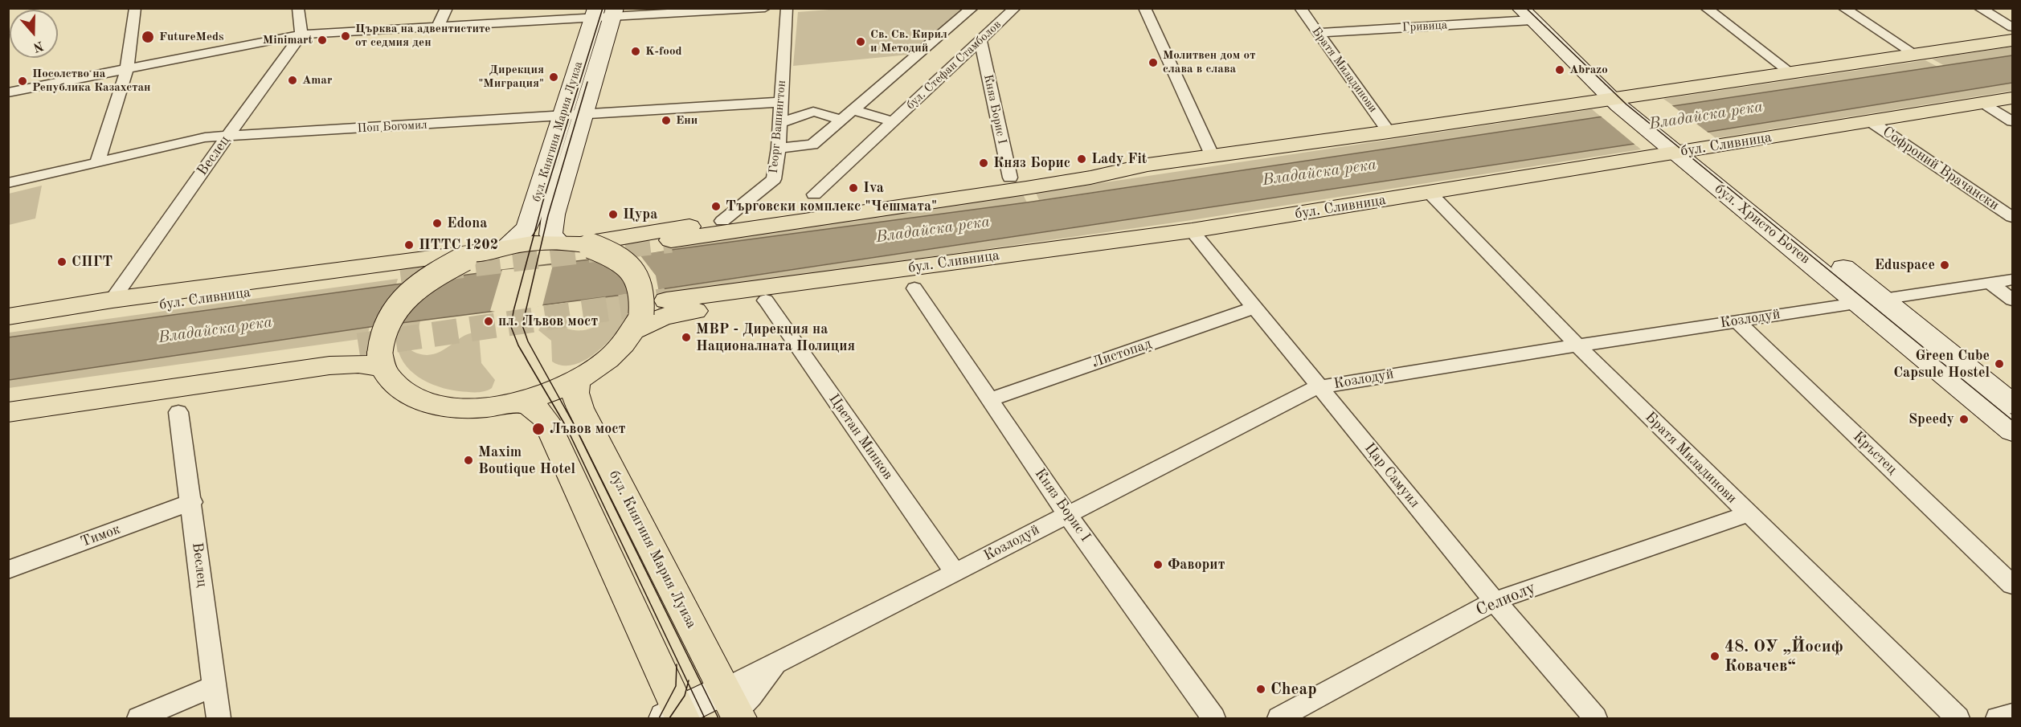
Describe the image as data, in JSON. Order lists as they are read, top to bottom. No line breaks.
{"streets":{"main road":["бул. Княгиня Мария Луиза","бул. Сливница","бул. Христо Ботев","Козлодуй"],"street":["Гривица","бул. Стефан Стамболов","Братя Миладинови","Княз Борис I","Поп Богомил","Георг Вашингтон","Веслец","Софроний Врачански","Листопад","Цветан Минков","Кръстец","Цар Самуил","Тимок","Селиолу"]},"crossings":[["Гривица","Братя Миладинови"],["Гривица","бул. Христо Ботев"],["бул. Стефан Стамболов","Княз Борис I"],["бул. Стефан Стамболов","Георг Вашингтон"],["Братя Миладинови","бул. Сливница"],["Братя Миладинови","Козлодуй"],["Братя Миладинови","Селиолу"],["Княз Борис I","Козлодуй"],["Княз Борис I","Листопад"],["Поп Богомил","Георг Вашингтон"],["Поп Богомил","бул. Княгиня Мария Луиза"],["Поп Богомил","Веслец"],["бул. Княгиня Мария Луиза","Козлодуй"],["бул. Сливница","Софроний Врачански"],["бул. Сливница","бул. Христо Ботев"],["бул. Сливница","Цар Самуил"],["Веслец","Тимок"],["бул. Христо Ботев","Козлодуй"],["Козлодуй","Цветан Минков"],["Козлодуй","Кръстец"],["Козлодуй","Цар Самуил"],["Листопад","Цар Самуил"],["Цар Самуил","Селиолу"]],"water":["Владайска река"],"places":["Църква на адвентистите от седмия ден","FutureMeds","Minimart","Св. Св. Кирил и Методий","K-food","Молитвен дом от слава в слава","Abrazo","Дирекция \"Миграция\"","Amar","Посолство на Република Казахстан","Ени","Lady Fit","Княз Борис","Iva","Търговски комплекс \"Чешмата\"","Цура","Edona","ПТТС 1202","СПГТ","Eduspace","пл. Лъвов мост","МВР - Дирекция на Националната Полиция","Green Cube Capsule Hostel","Speedy","Лъвов мост","Maxim Boutique Hotel","Фаворит","48. ОУ „Йосиф Ковачев“","Cheap"],"north":"bottom"}
